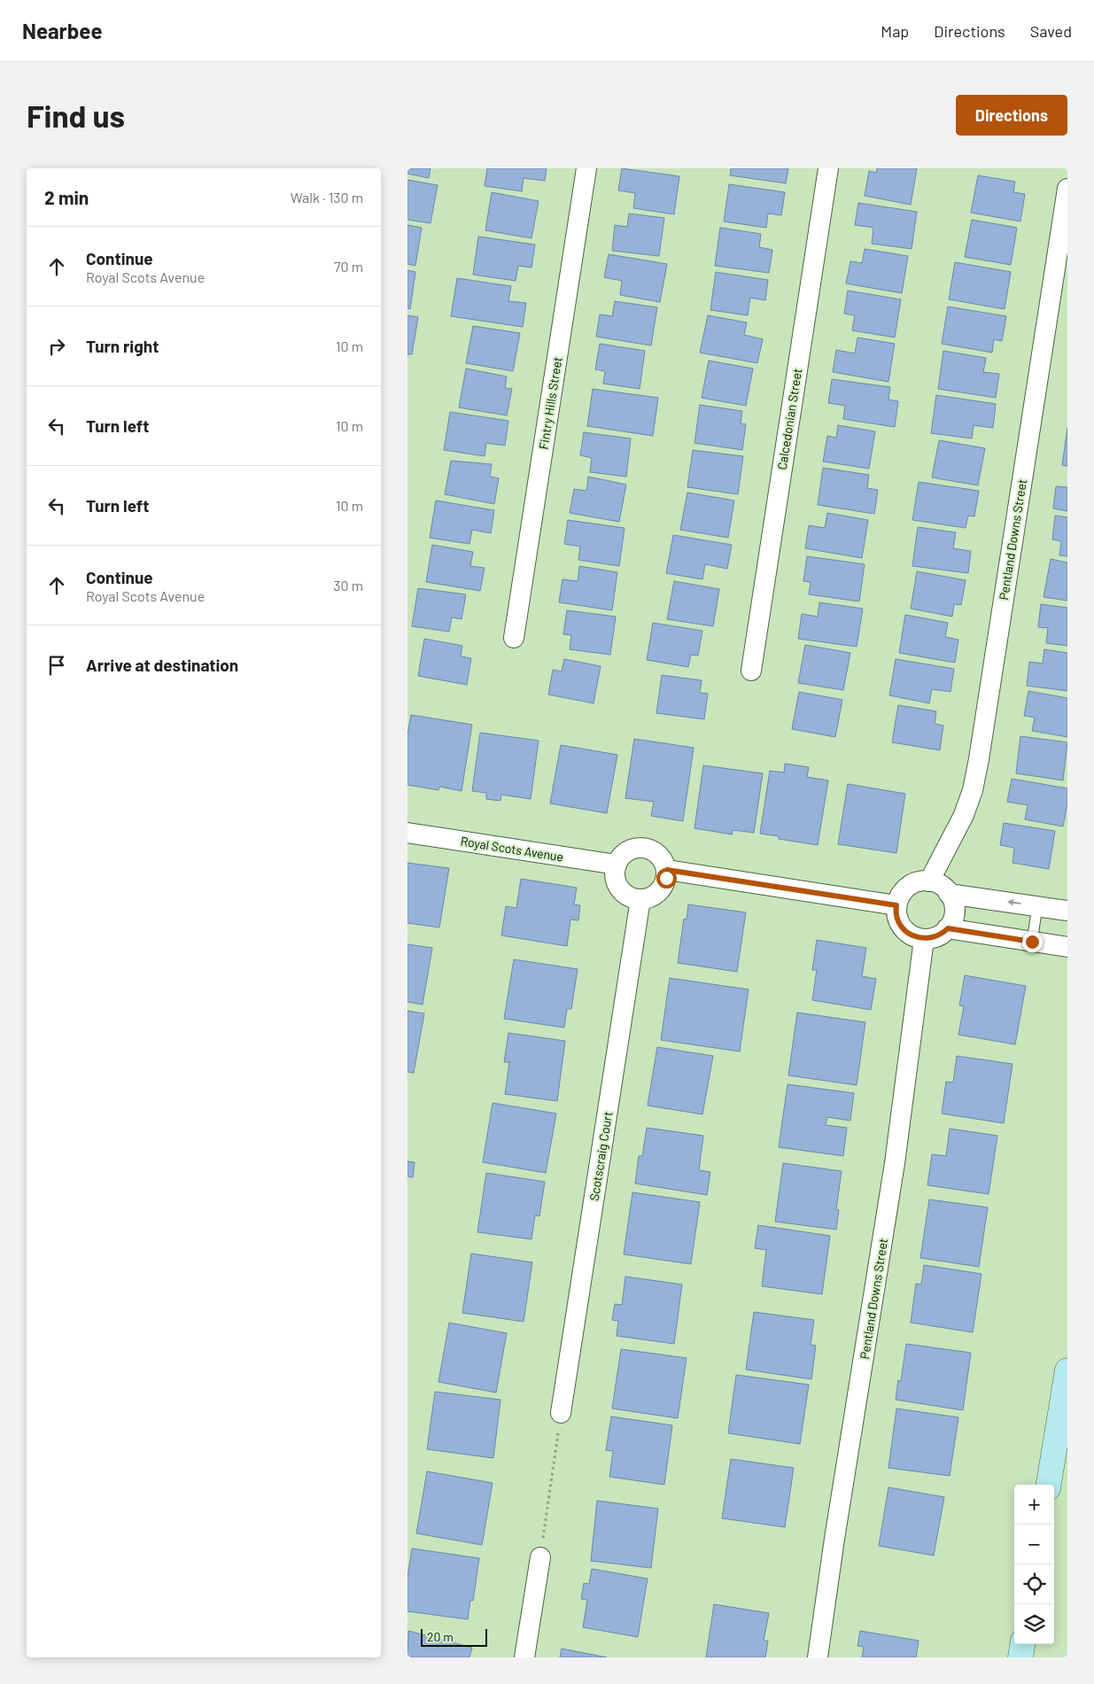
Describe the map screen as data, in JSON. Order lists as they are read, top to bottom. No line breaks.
{"streets":{"street":["Fintry Hills Street","Calcedonian Street","Pentland Downs Street","Royal Scots Avenue","Scotscraig Court"]},"crossings":[["Royal Scots Avenue","Scotscraig Court"]],"scale_bar":"20 m","page":{"header":"Nearbee","nav":["Map","Directions","Saved"],"buttons":"Directions","title":"Find us","heading":["2 min","Walk · 130 m"],"list":[["Continue","Royal Scots Avenue","70 m"],["Turn right","10 m"],["Turn left","10 m"],["Turn left","10 m"],["Continue","Royal Scots Avenue","30 m"],"Arrive at destination"],"map_buttons":["+","−"],"scale":"20 m"}}
